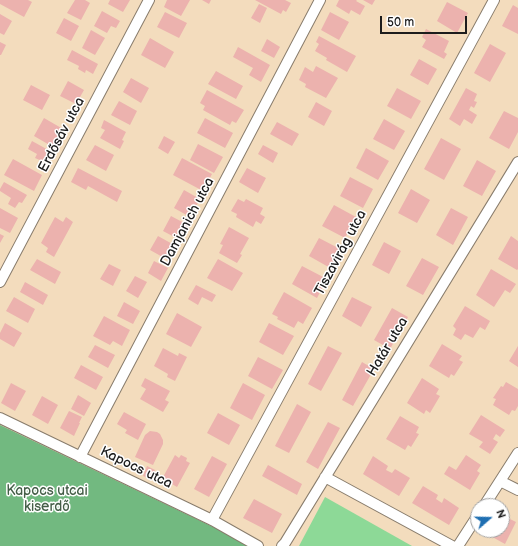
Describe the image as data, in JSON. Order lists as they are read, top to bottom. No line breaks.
{"streets":{"street":["Erdősáv utca","Damjanich utca","Tiszavirág utca","Határ utca","Kapocs utca"]},"crossings":[["Damjanich utca","Kapocs utca"],["Tiszavirág utca","Kapocs utca"]],"parks":["Kapocs utcai kiserdő"],"scale_bar":"50 m","north":"right"}
